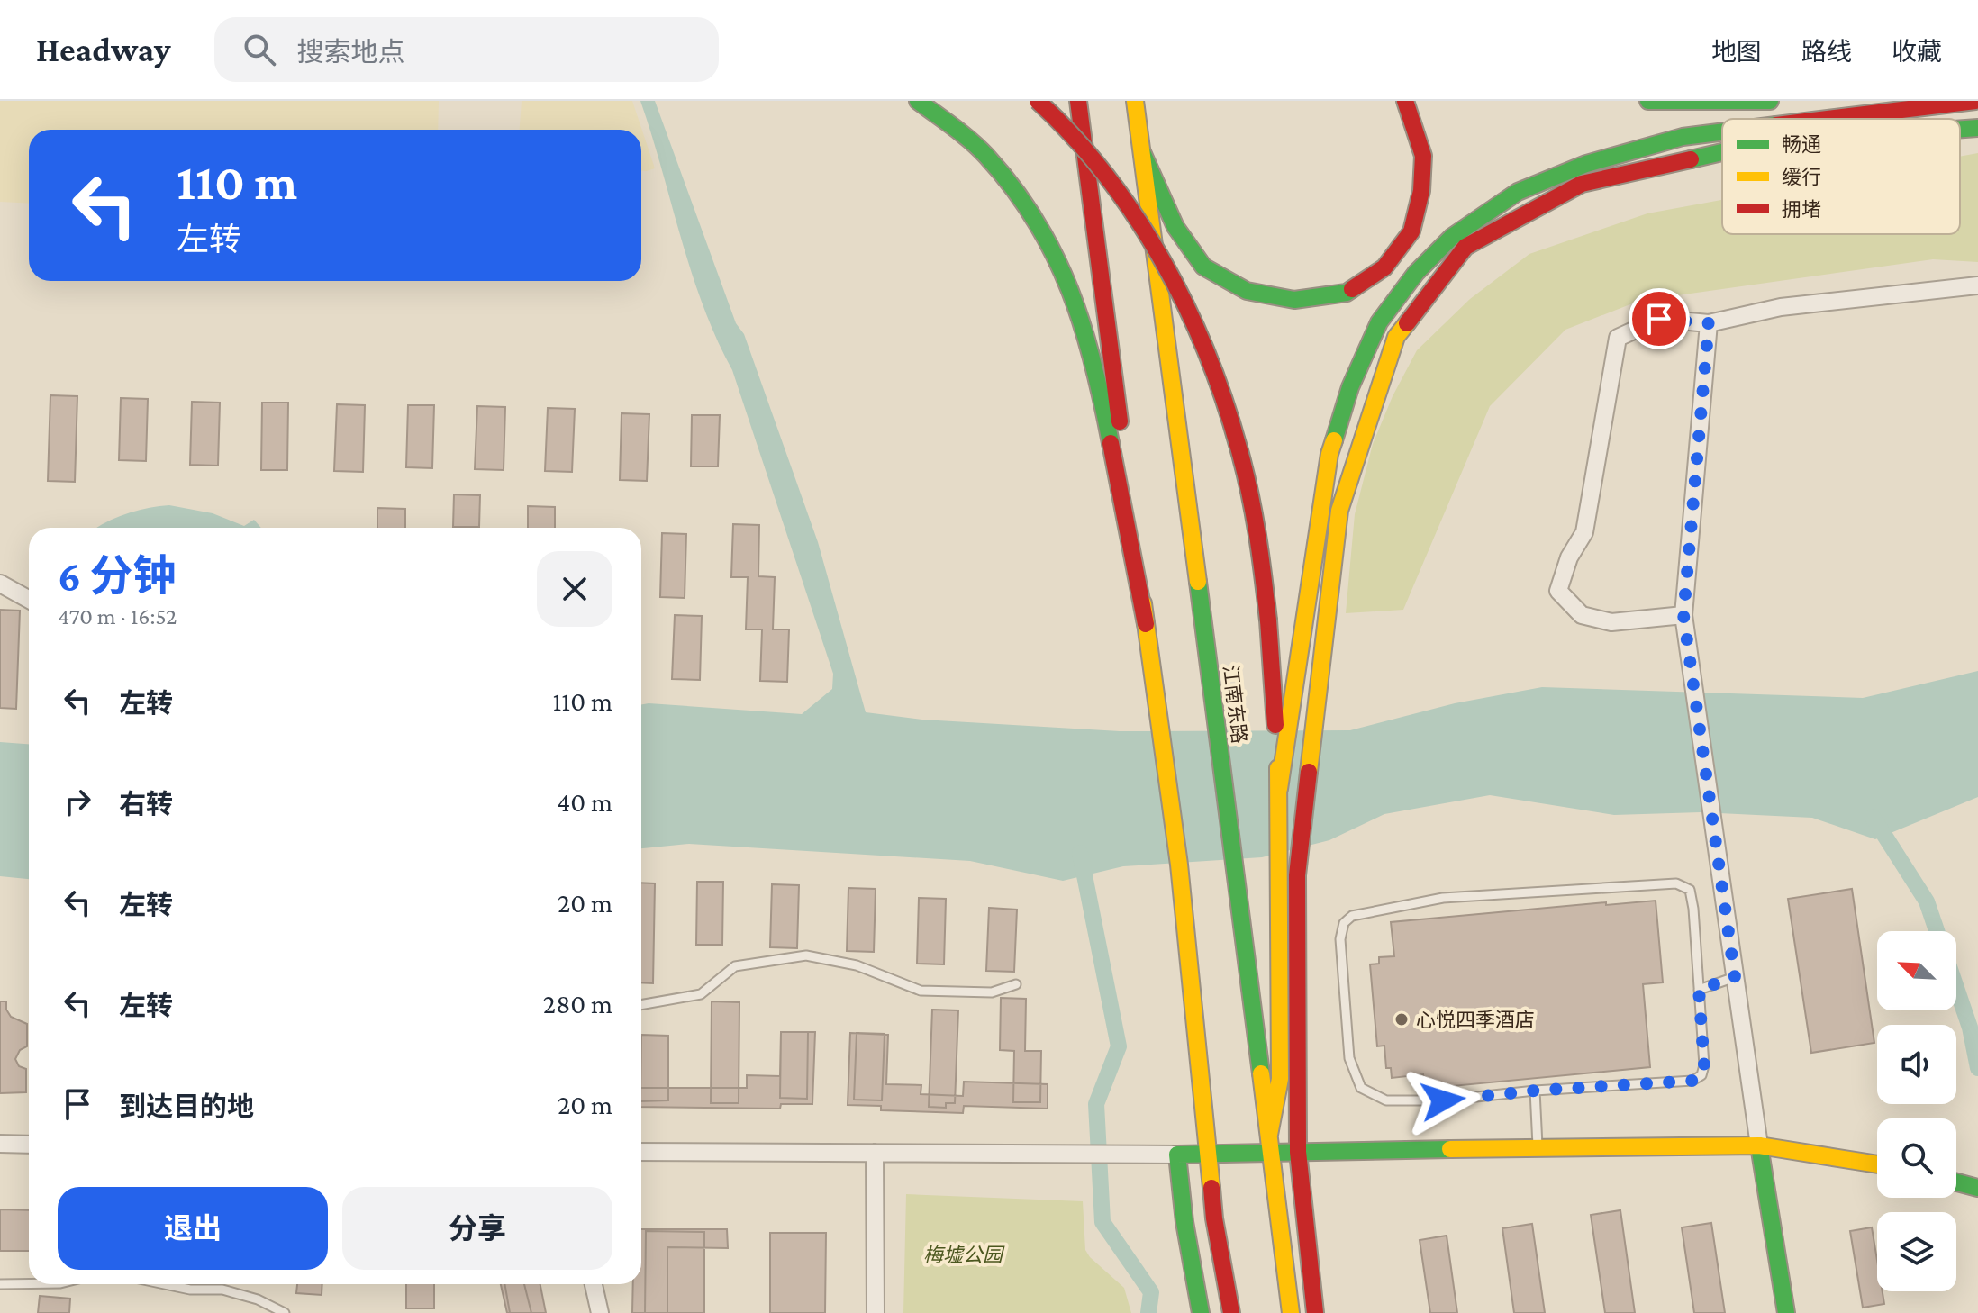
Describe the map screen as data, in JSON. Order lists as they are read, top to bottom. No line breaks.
{"streets":{"main road":["江南东路"]},"parks":["梅墟公园"],"places":["心悦四季酒店"],"legend":["畅通","缓行","拥堵"],"north":"top left","page":{"header":"Headway","search":"搜索地点","nav":["地图","路线","收藏"],"turn":["110 m","左转"],"heading":["6 分钟","470 m · 16:52"],"list":[{"name":"左转","value":"110 m"},{"name":"右转","value":"40 m"},{"name":"左转","value":"20 m"},{"name":"左转","value":"280 m"},{"name":"到达目的地","value":"20 m"}],"buttons":["退出","分享"]}}
